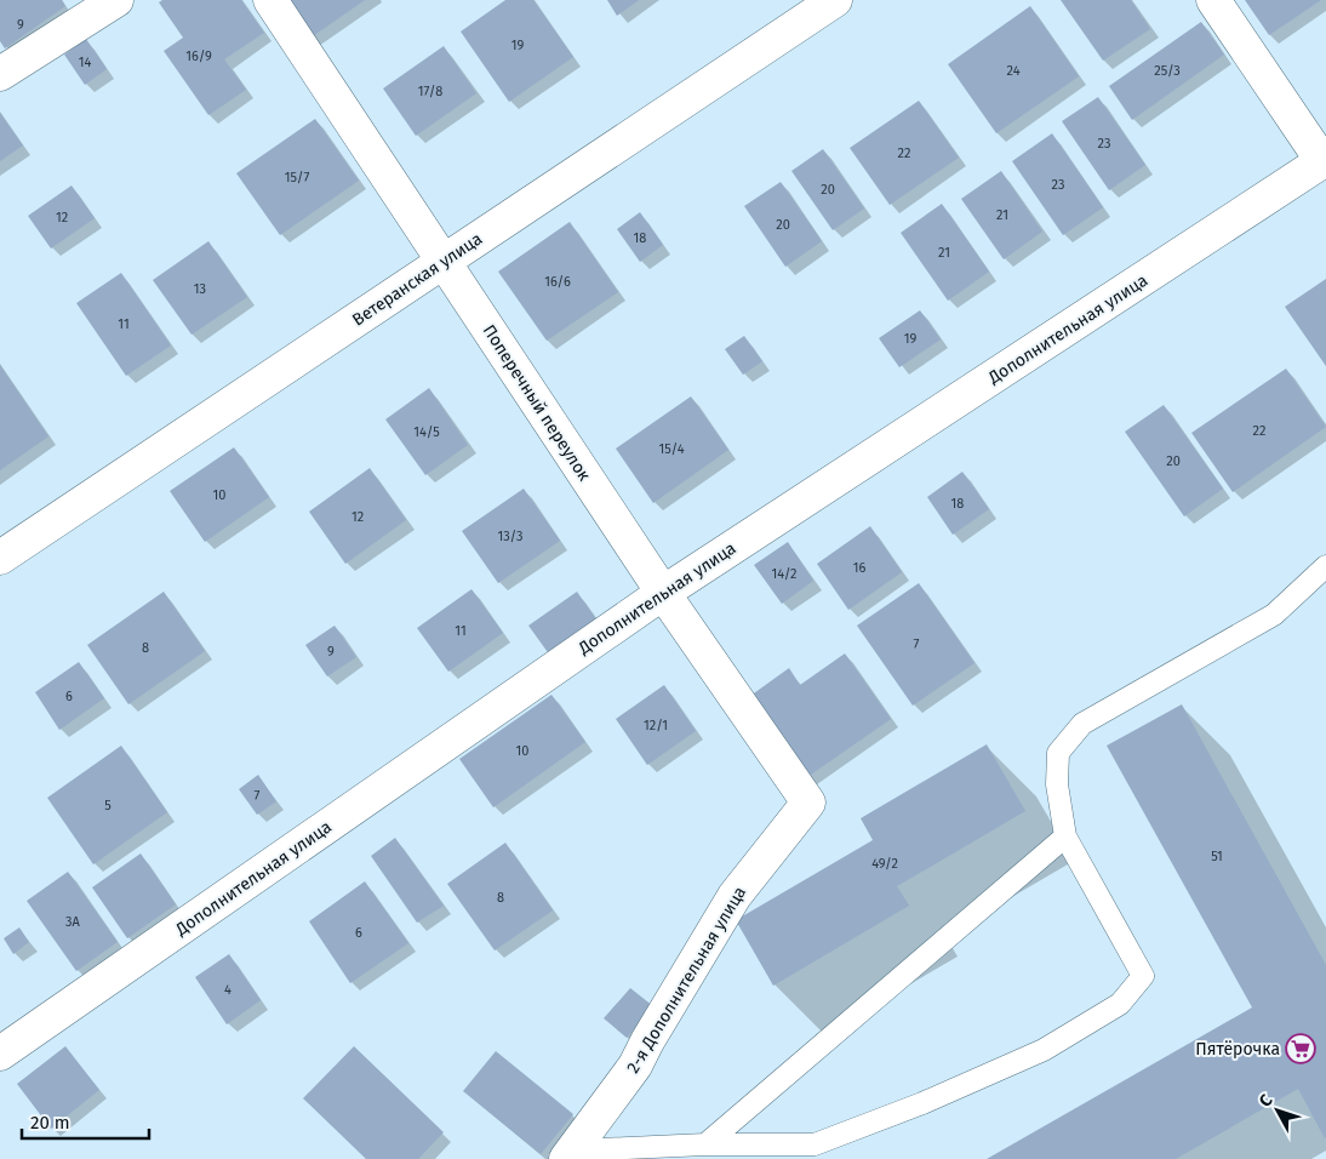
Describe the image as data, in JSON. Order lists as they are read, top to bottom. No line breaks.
{"streets":{"street":["Ветеранская улица","Дополнительная улица","Поперечный переулок","2-я Дополнительная улица"]},"crossings":[["Ветеранская улица","Поперечный переулок"],["Дополнительная улица","Поперечный переулок"],["Поперечный переулок","2-я Дополнительная улица"]],"places":{"supermarket":["Пятёрочка"]},"house_numbers":["9","19","16/9","14","24","25/3","17/8","23","22","15/7","23","20","21","12","20","18","21","16/6","13","11","19","22","14/5","15/4","20","10","18","12","13/3","16","14/2","11","7","8","9","6","12/1","10","7","5","51","49/2","8","3А","6","4"],"scale_bar":"20 m","north":"top left"}
